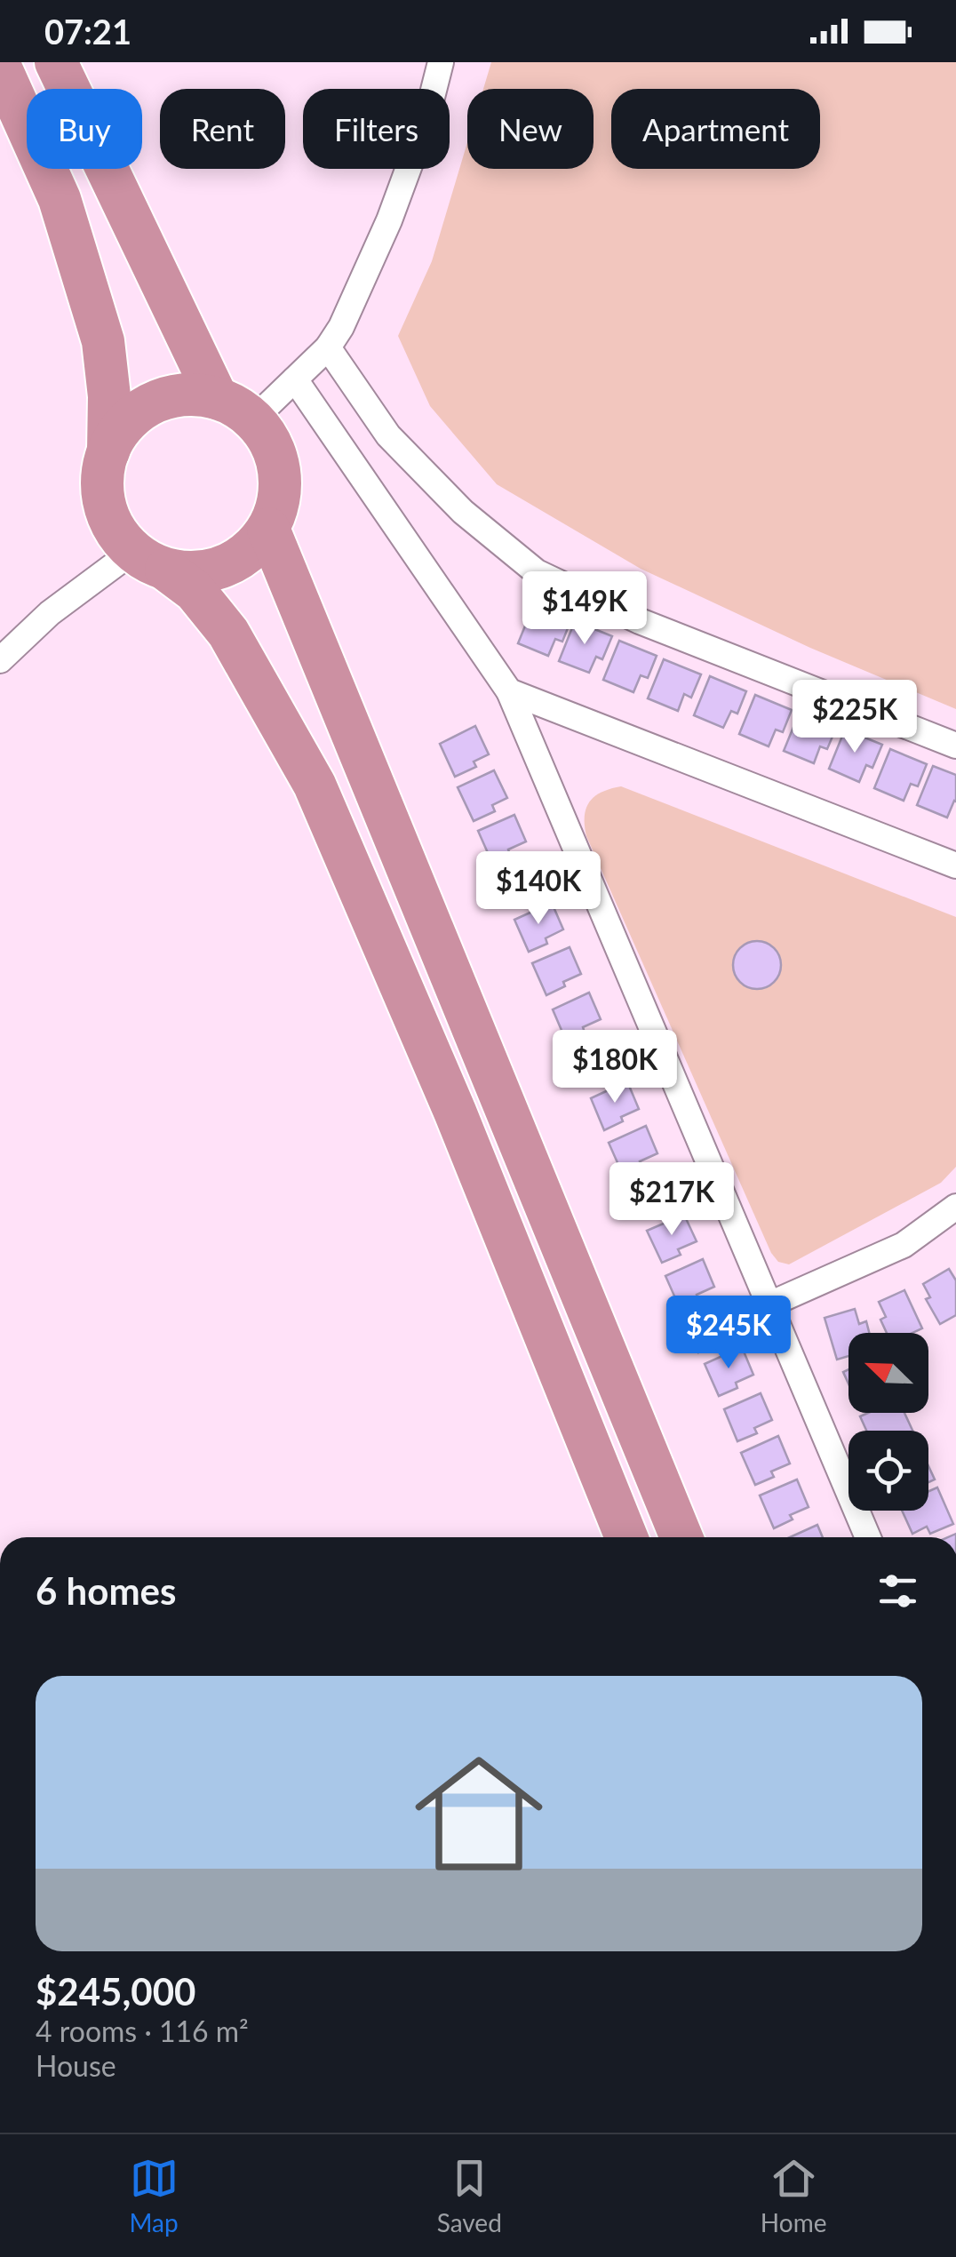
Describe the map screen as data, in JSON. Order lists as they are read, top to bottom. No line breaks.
{"north":"top left","page":{"status":"07:21","chip":["Buy","Rent","Filters","New","Apartment"],"price":["$149K","$225K","$140K","$180K","$217K","$245K"],"heading":"6 homes","list":[{"name":"$245,000","note":"4 rooms · 116 m² · House"}],"tabs":["Map","Saved","Home"]}}
